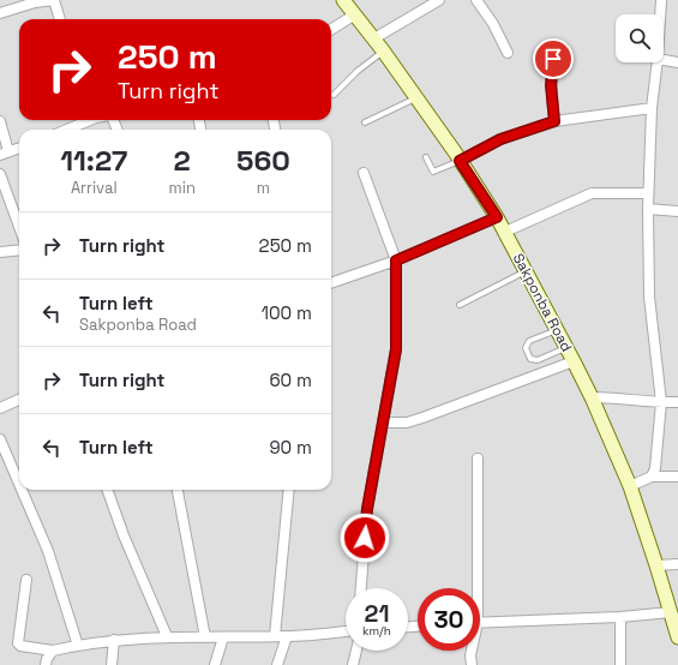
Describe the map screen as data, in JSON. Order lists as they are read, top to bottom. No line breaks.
{"streets":{"main road":["Sakponba Road"]},"page":{"turn":["250 m","Turn right"],"eta":["11:27","Arrival","2","min","560","m"],"list":[{"name":"Turn right","value":"250 m"},{"name":"Turn left","note":"Sakponba Road","value":"100 m"},{"name":"Turn right","value":"60 m"},{"name":"Turn left","value":"90 m"}],"speed":"21 km/h","limit":"30"}}
